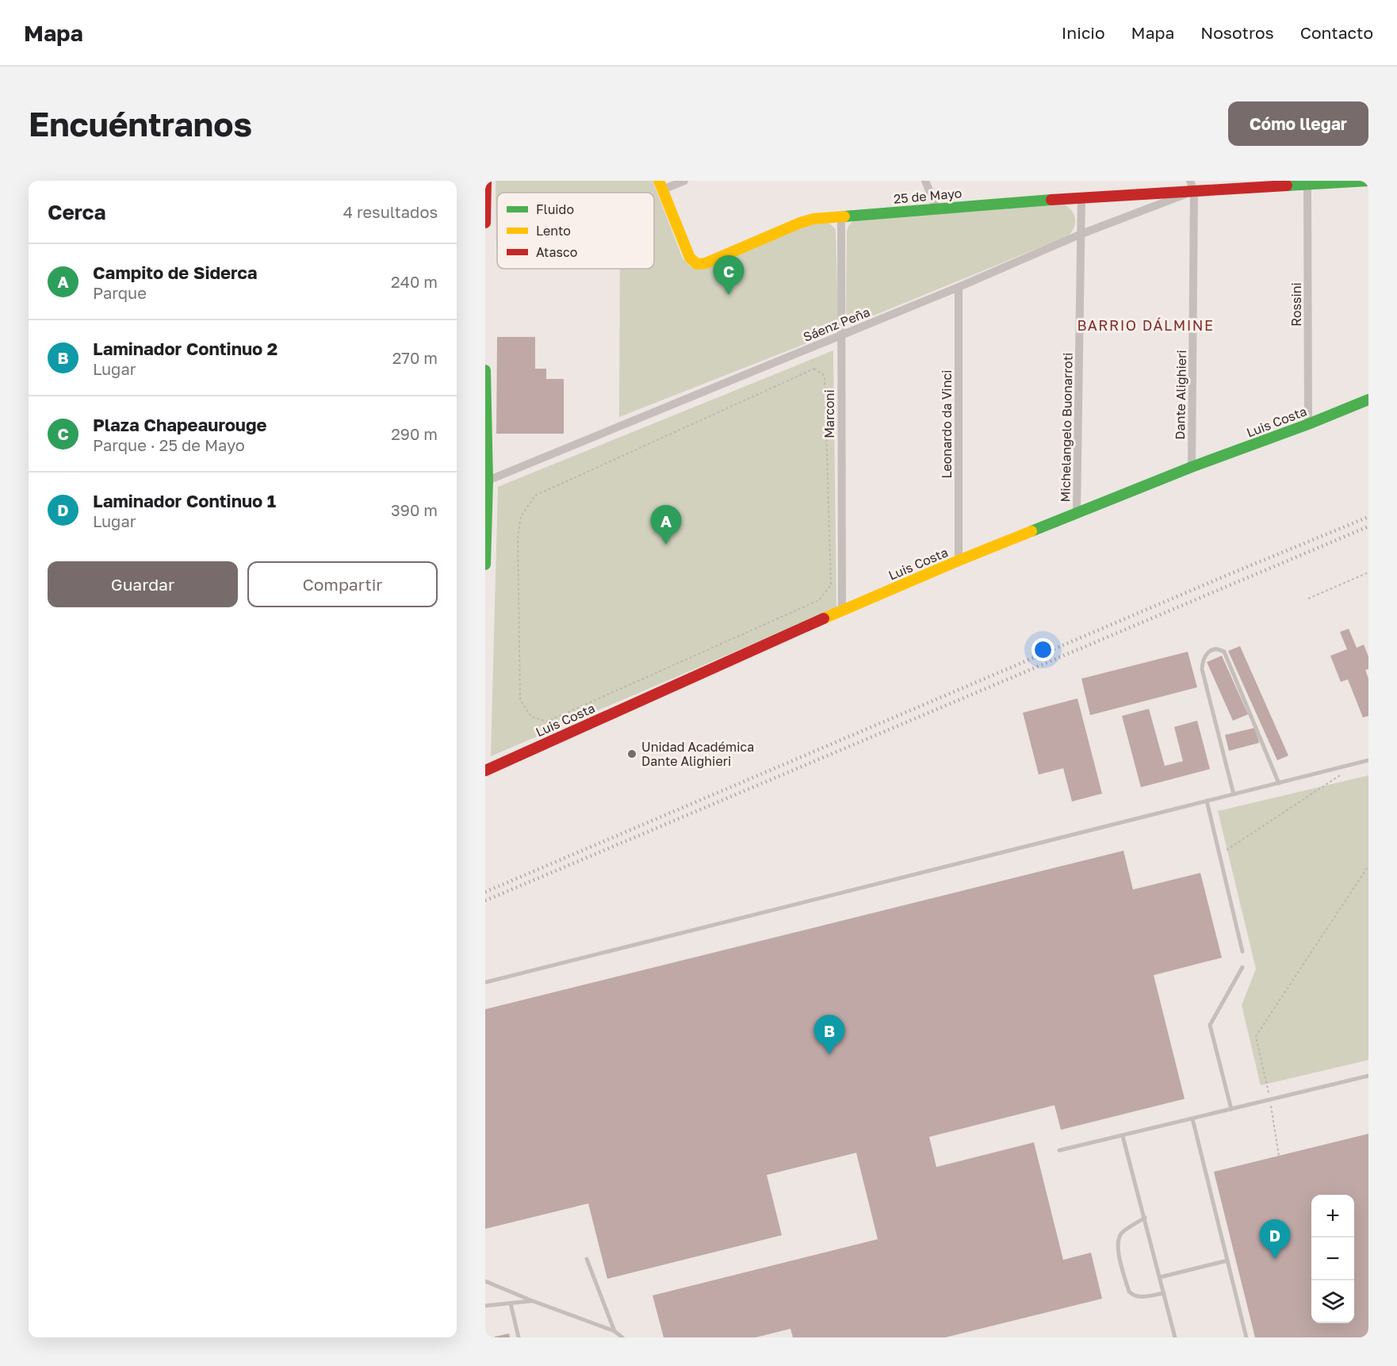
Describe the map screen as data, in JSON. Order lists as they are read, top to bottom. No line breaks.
{"streets":{"street":["25 de Mayo","Rossini","Sáenz Peña","Dante Alighieri","Marconi","Luis Costa","Leonardo da Vinci","Michelangelo Buonarroti"]},"crossings":[["25 de Mayo","Rossini"],["25 de Mayo","Sáenz Peña"],["25 de Mayo","Dante Alighieri"],["25 de Mayo","Marconi"],["25 de Mayo","Michelangelo Buonarroti"],["Rossini","Luis Costa"],["Sáenz Peña","Dante Alighieri"],["Sáenz Peña","Marconi"],["Sáenz Peña","Leonardo da Vinci"],["Sáenz Peña","Michelangelo Buonarroti"],["Dante Alighieri","Luis Costa"],["Marconi","Luis Costa"],["Luis Costa","Leonardo da Vinci"],["Luis Costa","Michelangelo Buonarroti"]],"districts":["BARRIO DÁLMINE"],"places":["Unidad Académica Dante Alighieri"],"legend":["Fluido","Lento","Atasco"],"page":{"header":"Mapa","nav":["Inicio","Mapa","Nosotros","Contacto"],"buttons":["Cómo llegar",["Guardar","Compartir"]],"title":"Encuéntranos","heading":["Cerca","4 resultados"],"list":[{"mark":"A","name":"Campito de Siderca","note":"Parque","value":"240 m"},{"mark":"B","name":"Laminador Continuo 2","note":"Lugar","value":"270 m"},{"mark":"C","name":"Plaza Chapeaurouge","note":"Parque · 25 de Mayo","value":"290 m"},{"mark":"D","name":"Laminador Continuo 1","note":"Lugar","value":"390 m"}],"pins":["C","A","B","D"],"map_buttons":["+","−"]}}
